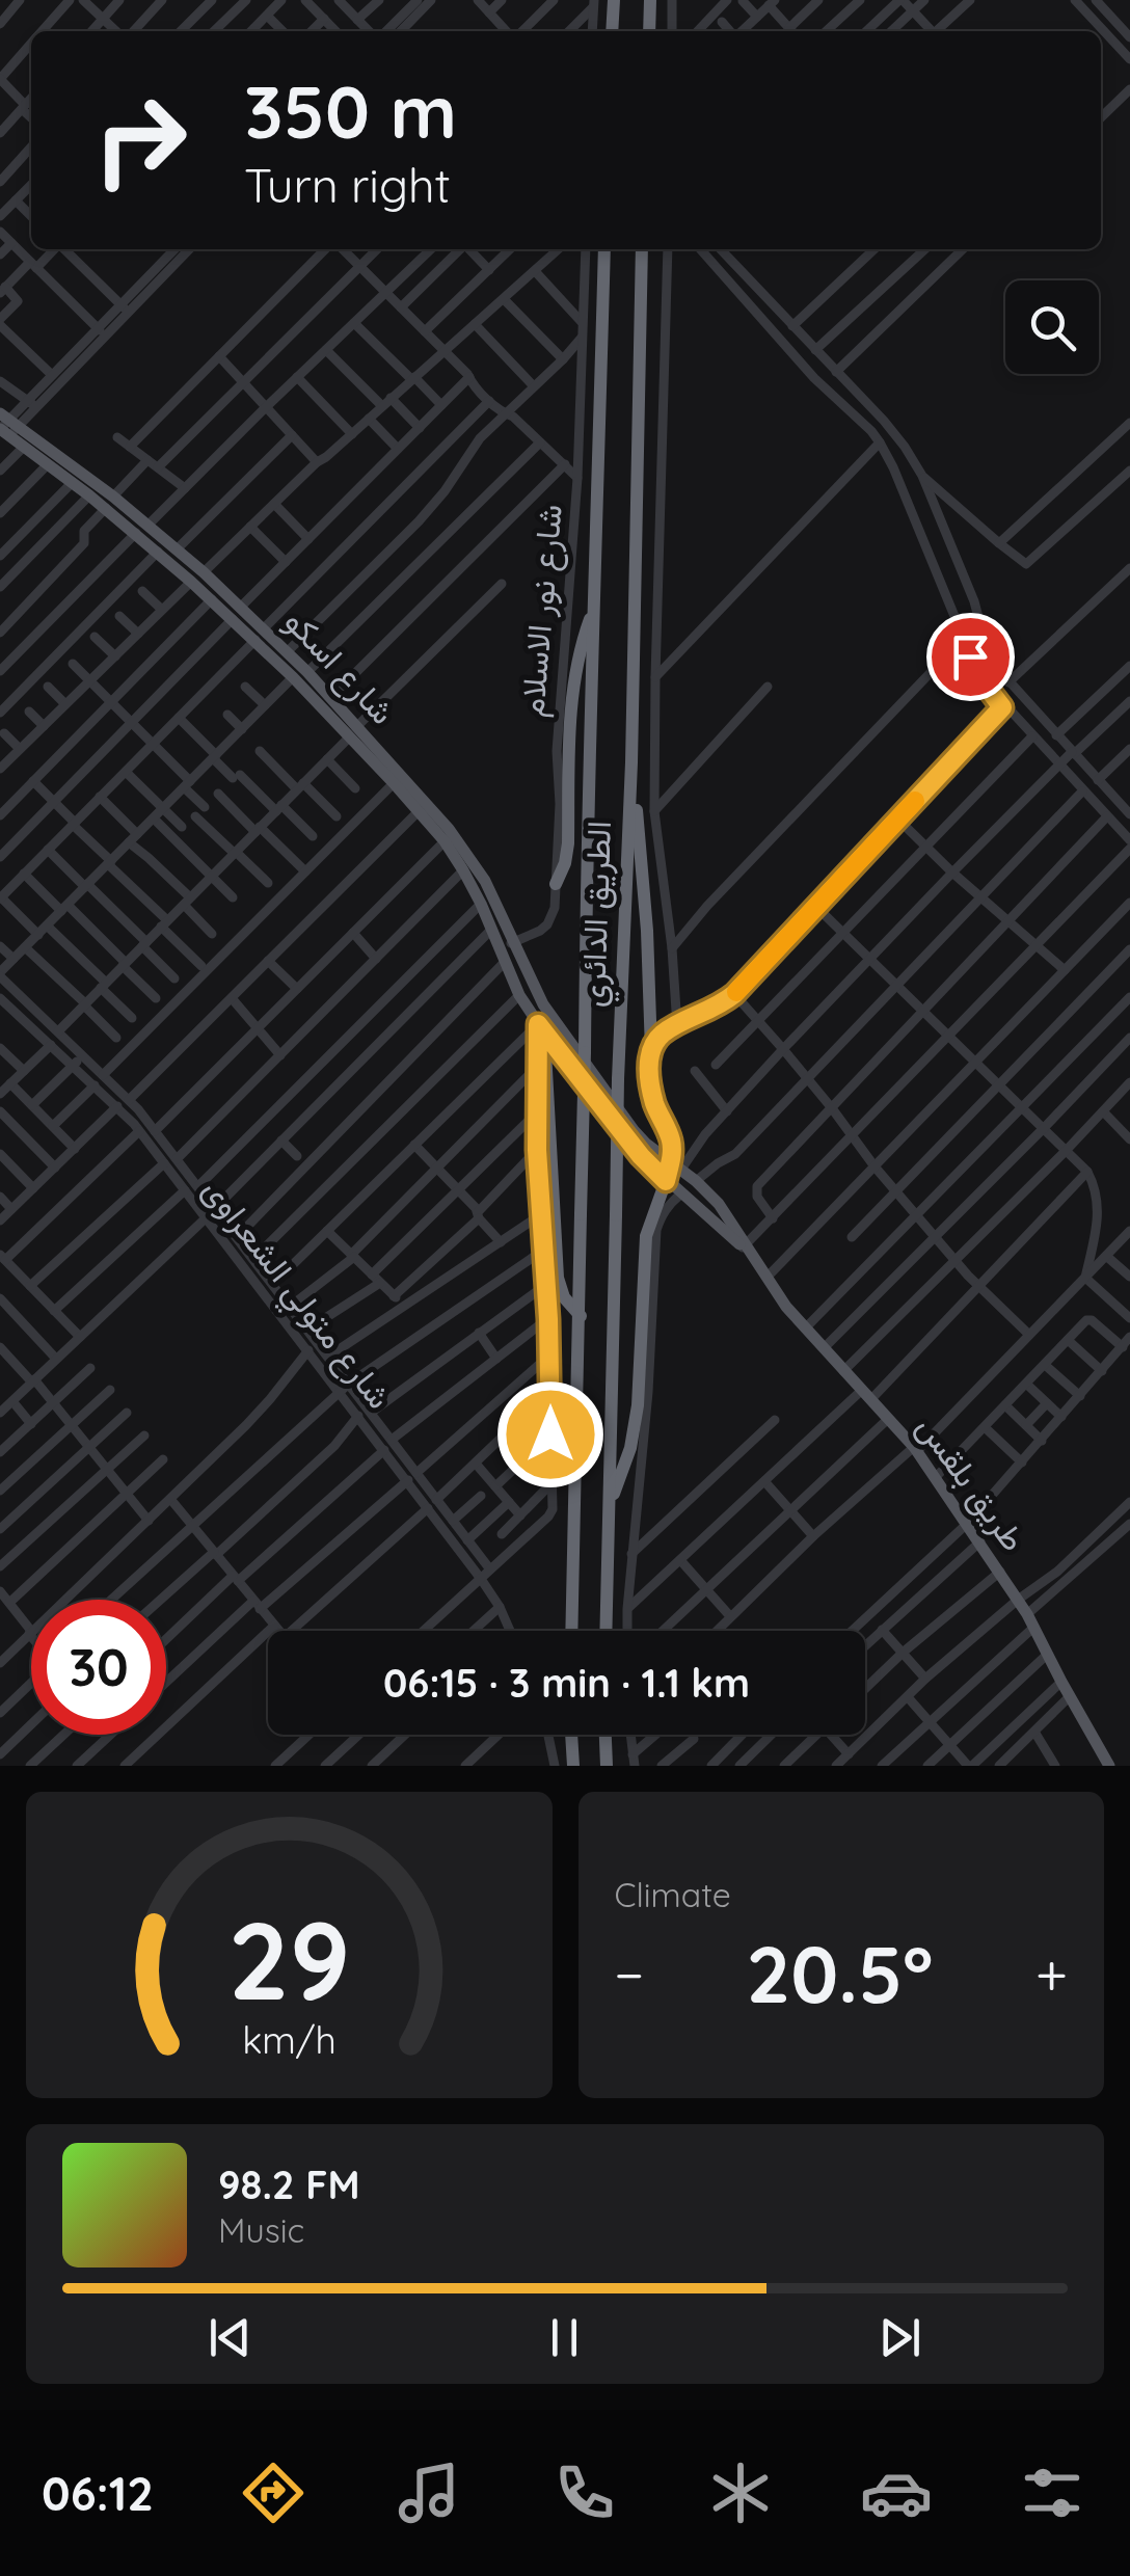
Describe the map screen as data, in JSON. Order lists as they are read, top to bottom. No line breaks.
{"streets":{"highway":["الطريق الدائري"],"main road":["شارع اسكو","طريق بلقس"],"street":["شارع نور الاسلام","شارع متولي الشعراوى"]},"crossings":[["شارع نور الاسلام","شارع اسكو"],["شارع اسكو","شارع متولي الشعراوى"]],"page":{"turn":["350 m","Turn right"],"limit":"30","trip":"06:15 · 3 min · 1.1 km","tile":"Climate","heat":["−","20.5°","+"],"song":["98.2 FM","Music"],"tabs":"06:12","gauge":["29","km/h"]}}
